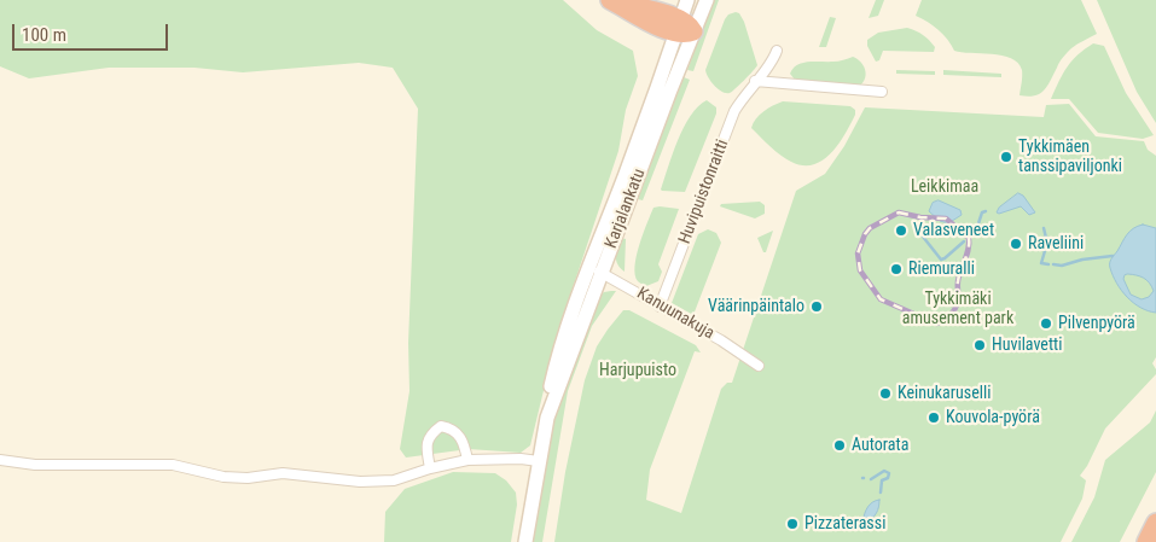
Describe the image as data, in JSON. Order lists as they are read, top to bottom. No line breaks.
{"streets":{"main road":["Karjalankatu"],"street":["Huvipuistonraitti","Kanuunakuja"]},"crossings":[["Huvipuistonraitti","Kanuunakuja"],["Karjalankatu","Kanuunakuja"]],"parks":["Leikkimaa","Tykkimäki amusement park","Harjupuisto"],"places":["Tykkimäen tanssipaviljonki","Valasveneet","Raveliini","Riemuralli","Väärinpäintalo","Pilvenpyörä","Huvilavetti","Keinukaruselli","Kouvola-pyörä","Autorata","Pizzaterassi"],"scale_bar":"100 m"}
